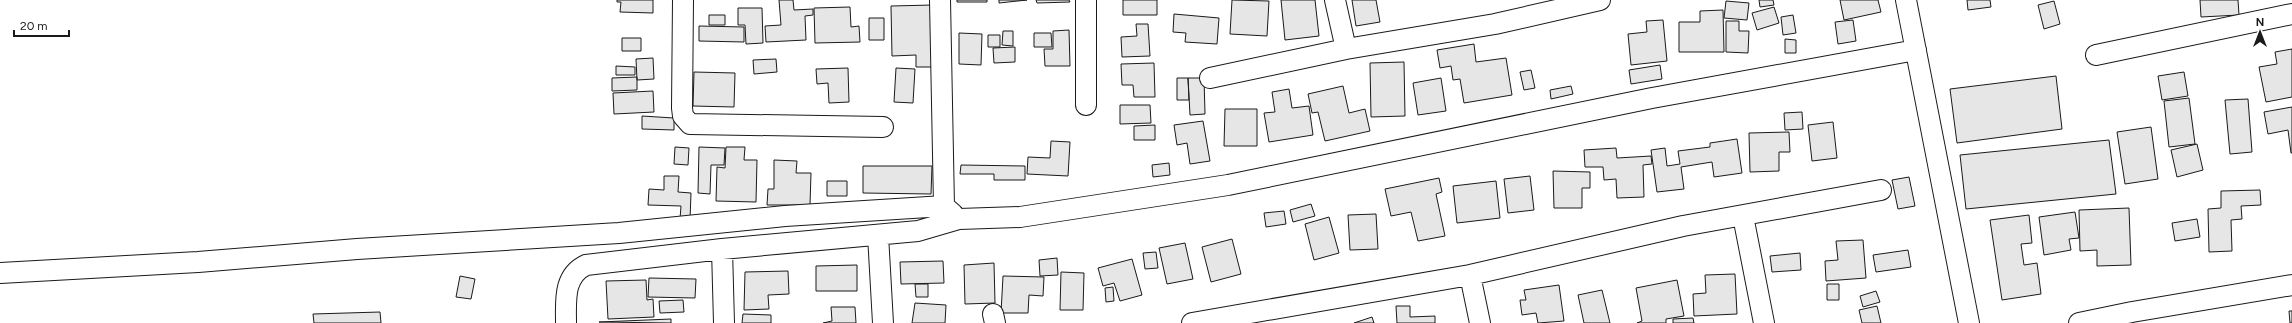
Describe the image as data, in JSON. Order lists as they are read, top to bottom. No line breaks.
{"scale_bar":"20 m","north":"top"}
